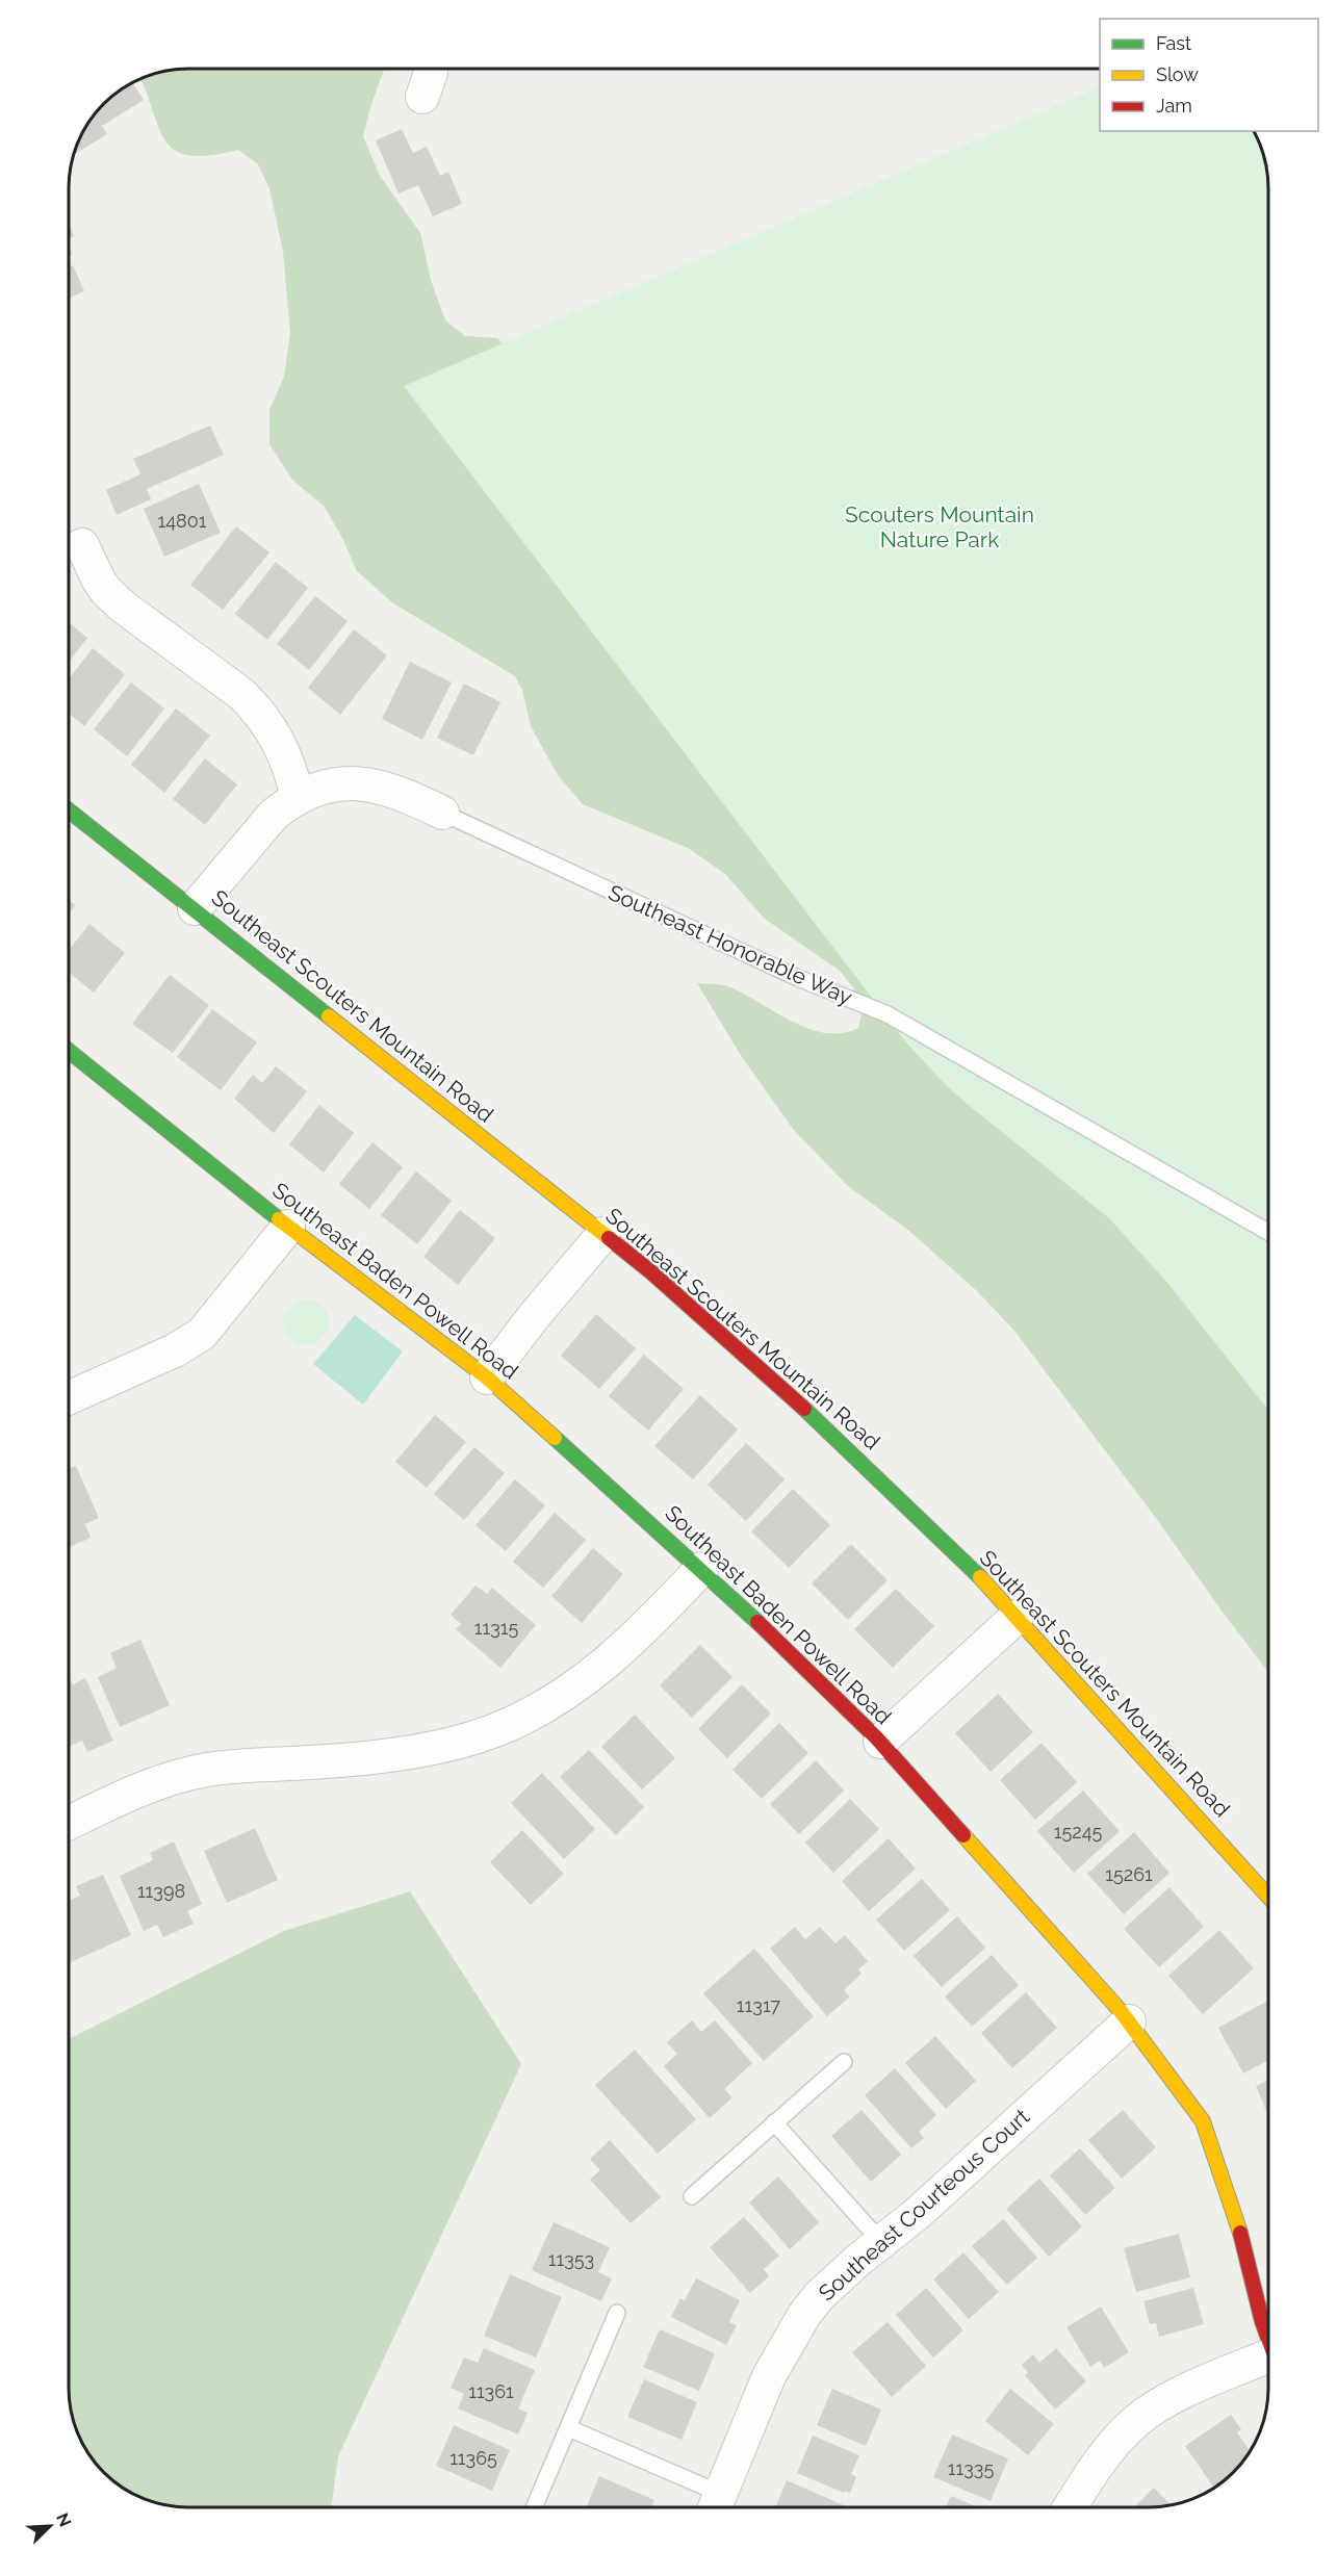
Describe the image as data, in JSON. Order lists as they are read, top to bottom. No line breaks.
{"streets":{"street":["Southeast Honorable Way","Southeast Scouters Mountain Road","Southeast Baden Powell Road","Southeast Courteous Court"]},"crossings":[["Southeast Honorable Way","Southeast Scouters Mountain Road"],["Southeast Baden Powell Road","Southeast Courteous Court"]],"parks":["Scouters Mountain Nature Park"],"house_numbers":["14801","11315","15245","15261","11398","11317","11353","11361","11365","11335"],"legend":["Fast","Slow","Jam"],"north":"top right"}
